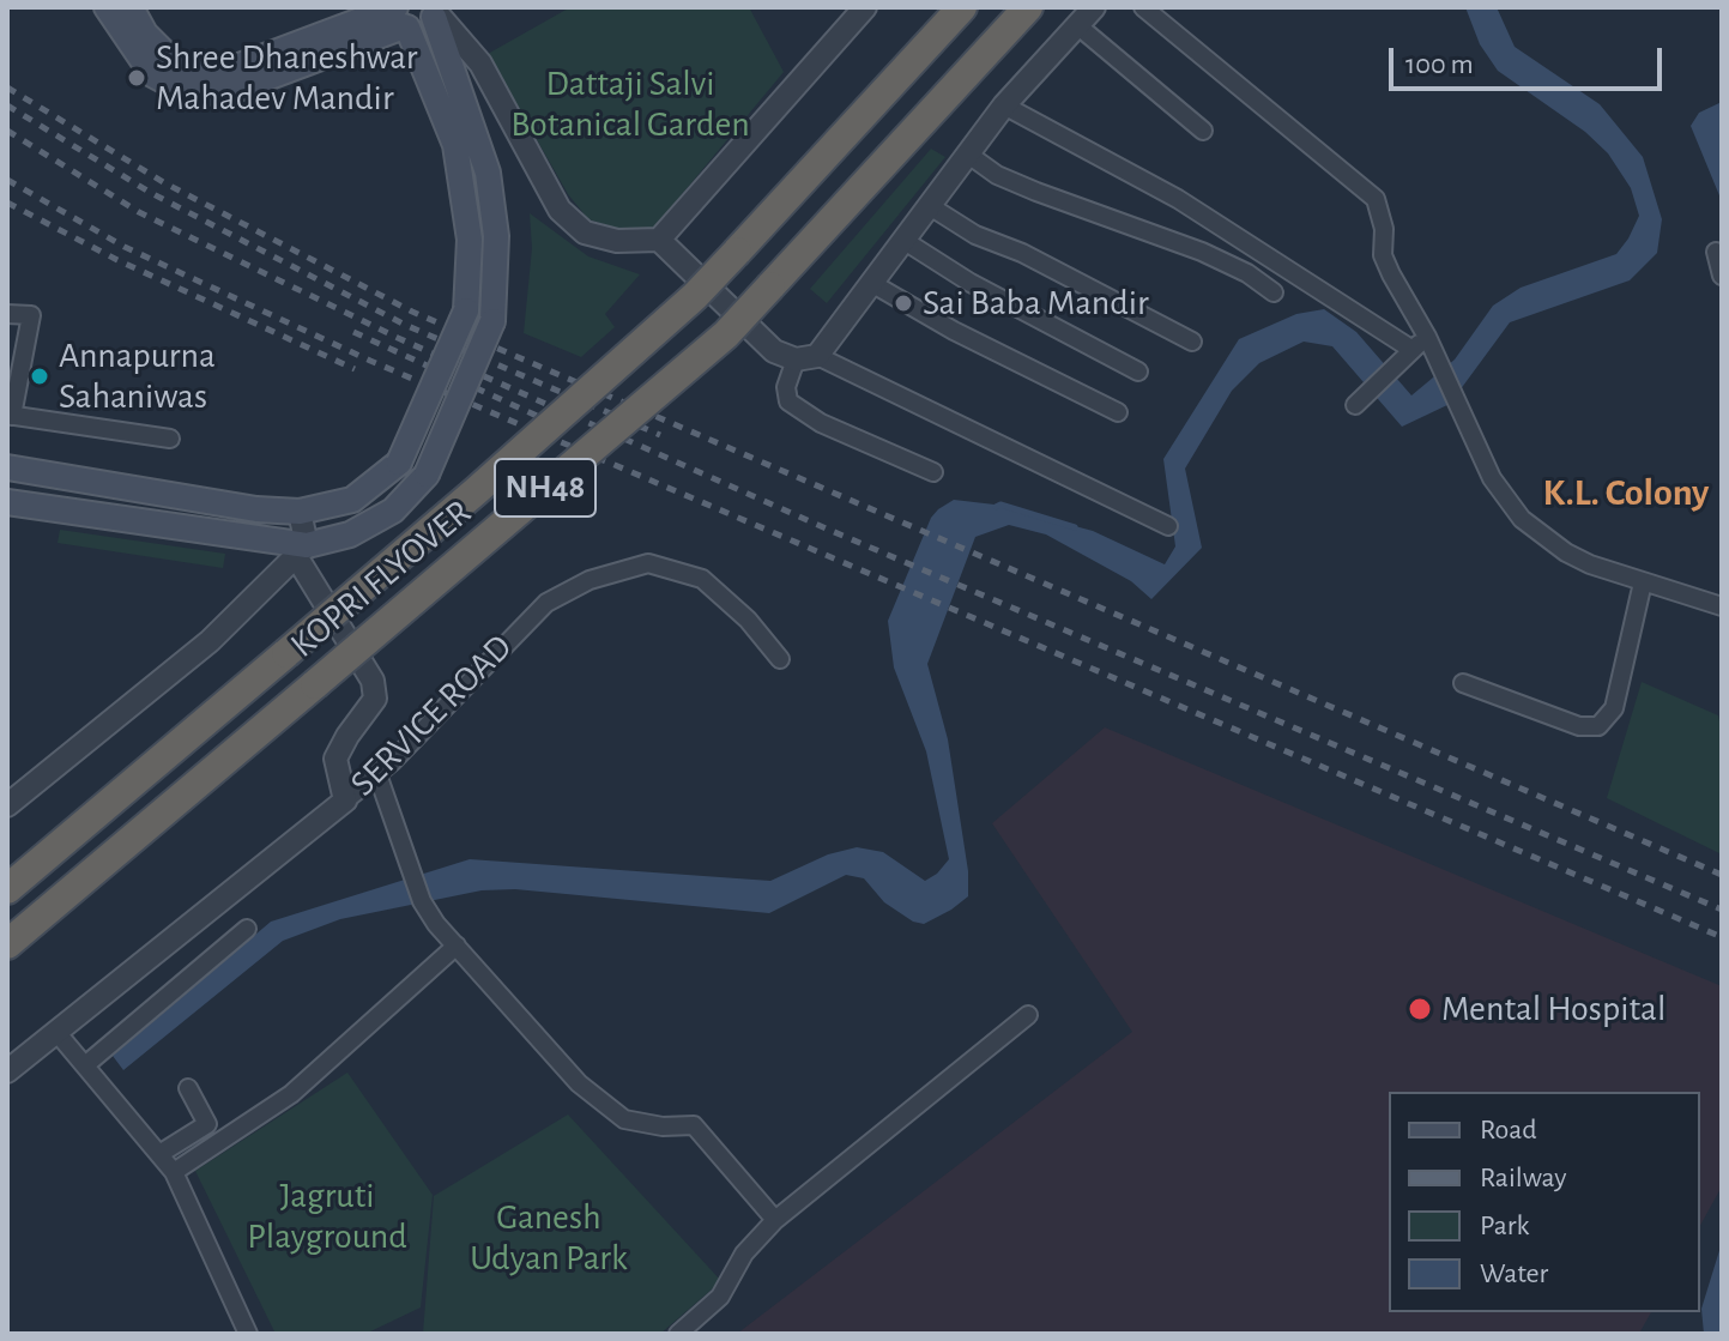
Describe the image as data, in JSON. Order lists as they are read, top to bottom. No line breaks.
{"streets":{"highway":["NH48","KOPRI FLYOVER"],"street":["SERVICE ROAD"]},"districts":["K.L. Colony"],"parks":["Dattaji Salvi Botanical Garden","Jagruti Playground","Ganesh Udyan Park"],"places":["Shree Dhaneshwar Mahadev Mandir","Sai Baba Mandir","Annapurna Sahaniwas","Mental Hospital"],"legend":["Road","Railway","Park","Water"],"scale_bar":"100 m"}
